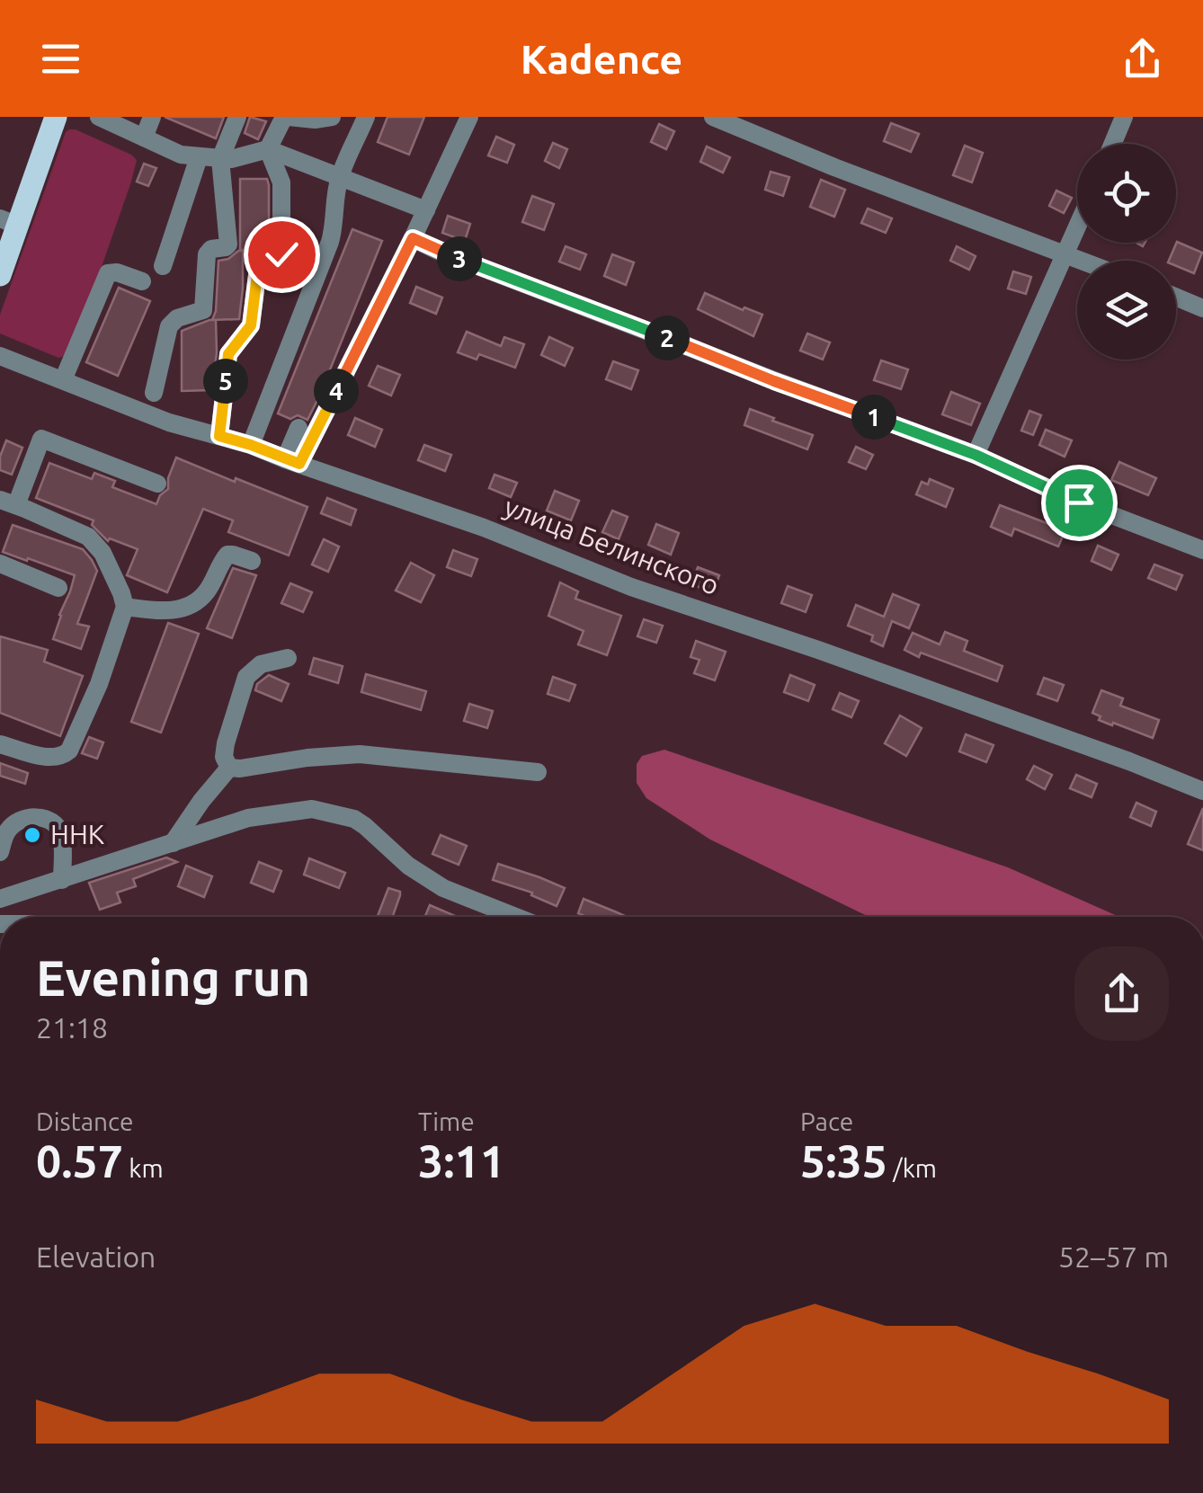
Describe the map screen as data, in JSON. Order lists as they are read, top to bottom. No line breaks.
{"streets":{"street":["улица Белинского"]},"places":["ННК"],"page":{"header":"Kadence","pins":["3","2","5","4","1"],"heading":["Evening run","21:18"],"stats":[["Distance","0.57 km"],["Time","3:11"],["Pace","5:35 /km"]],"chart":["Elevation","52–57 m"]}}
